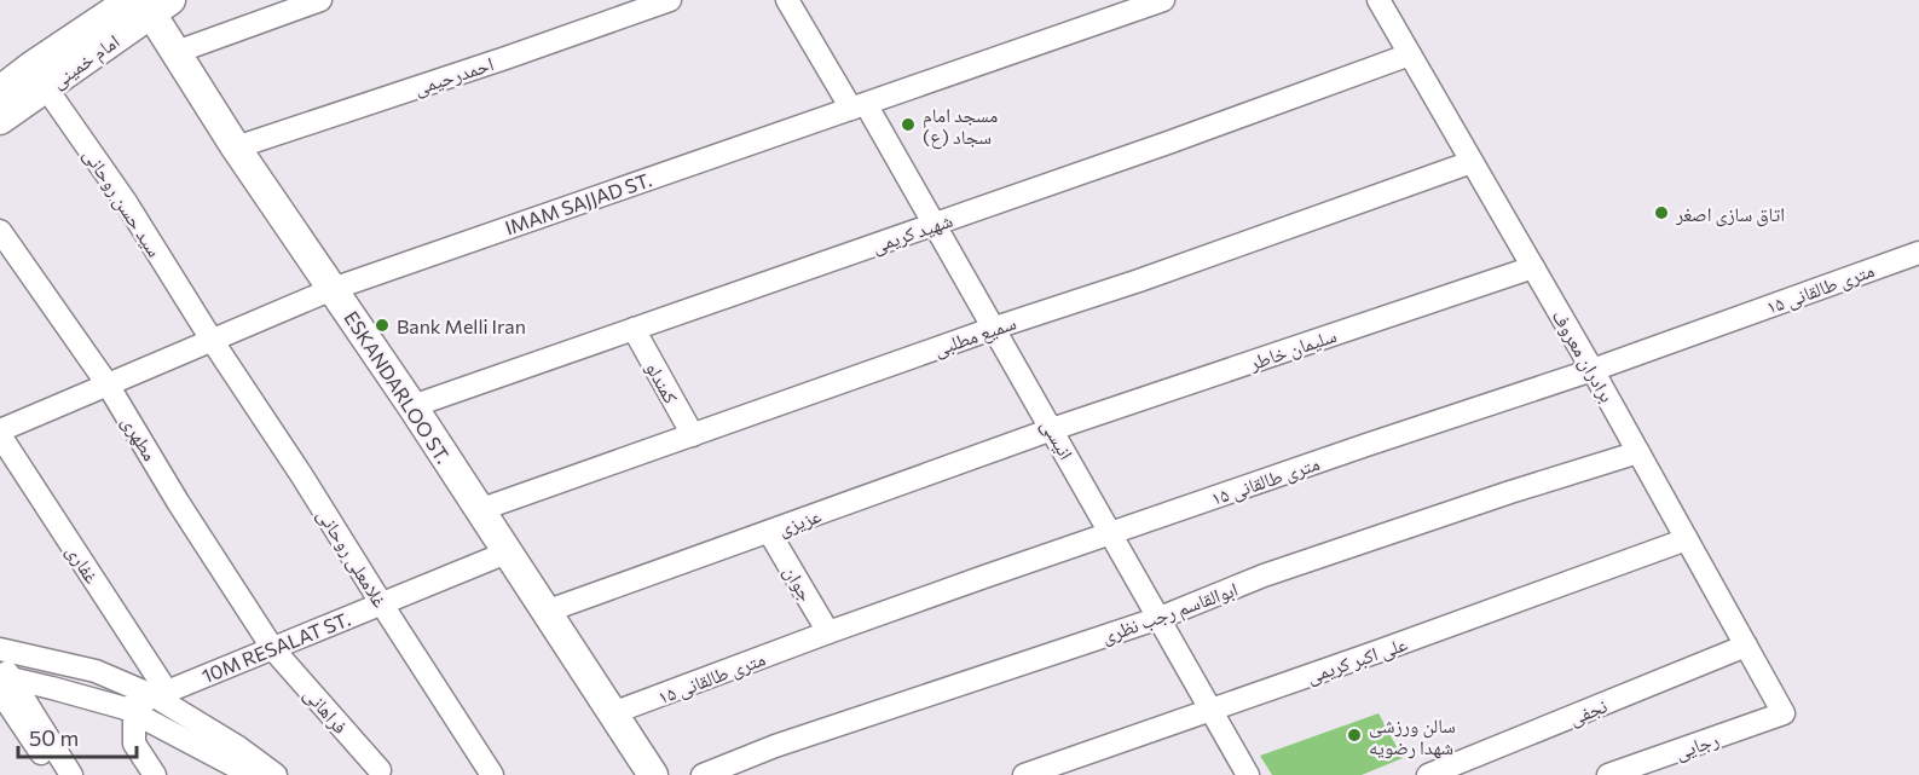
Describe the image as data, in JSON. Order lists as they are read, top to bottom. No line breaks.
{"streets":{"main road":["امام خمینی","ESKANDARLOO ST."],"street":["احمدرحیمی","سید حسن روحانی","IMAM SAJJAD ST.","شهید کریمی","۱۵ متری طالقانی","سمیع مطلبی","سلیمان خاطر","برادران معروف","کمندلو","مطهری","انیسی","عزیزی","غلامعلی روحانی","غفاری","جوان","ابوالقاسم رجب نظری","10M RESALAT ST.","علی اکبر کریمی","فراهانی","نجفی","رجایی"]},"crossings":[["امام خمینی","سید حسن روحانی"],["امام خمینی","ESKANDARLOO ST."],["احمدرحیمی","ESKANDARLOO ST."],["سید حسن روحانی","IMAM SAJJAD ST."],["سید حسن روحانی","غلامعلی روحانی"],["IMAM SAJJAD ST.","ESKANDARLOO ST."],["IMAM SAJJAD ST.","مطهری"],["IMAM SAJJAD ST.","انیسی"],["IMAM SAJJAD ST.","غلامعلی روحانی"],["شهید کریمی","برادران معروف"],["شهید کریمی","کمندلو"],["شهید کریمی","ESKANDARLOO ST."],["شهید کریمی","انیسی"],["۱۵ متری طالقانی","برادران معروف"],["۱۵ متری طالقانی","ESKANDARLOO ST."],["۱۵ متری طالقانی","انیسی"],["۱۵ متری طالقانی","جوان"],["سمیع مطلبی","برادران معروف"],["سمیع مطلبی","کمندلو"],["سمیع مطلبی","ESKANDARLOO ST."],["سمیع مطلبی","انیسی"],["سلیمان خاطر","برادران معروف"],["سلیمان خاطر","انیسی"],["سلیمان خاطر","عزیزی"],["برادران معروف","ابوالقاسم رجب نظری"],["برادران معروف","علی اکبر کریمی"],["برادران معروف","نجفی"],["برادران معروف","رجایی"],["ESKANDARLOO ST.","عزیزی"],["ESKANDARLOO ST.","10M RESALAT ST."],["مطهری","10M RESALAT ST."],["مطهری","فراهانی"],["انیسی","عزیزی"],["انیسی","ابوالقاسم رجب نظری"],["انیسی","علی اکبر کریمی"],["عزیزی","جوان"],["غلامعلی روحانی","10M RESALAT ST."],["غفاری","10M RESALAT ST."],["10M RESALAT ST.","فراهانی"]],"places":["مسجد امام سجاد (ع)","اتاق سازی اصغر","Bank Melli Iran","سالن ورزشی شهدا رضویه"],"scale_bar":"50 m"}
